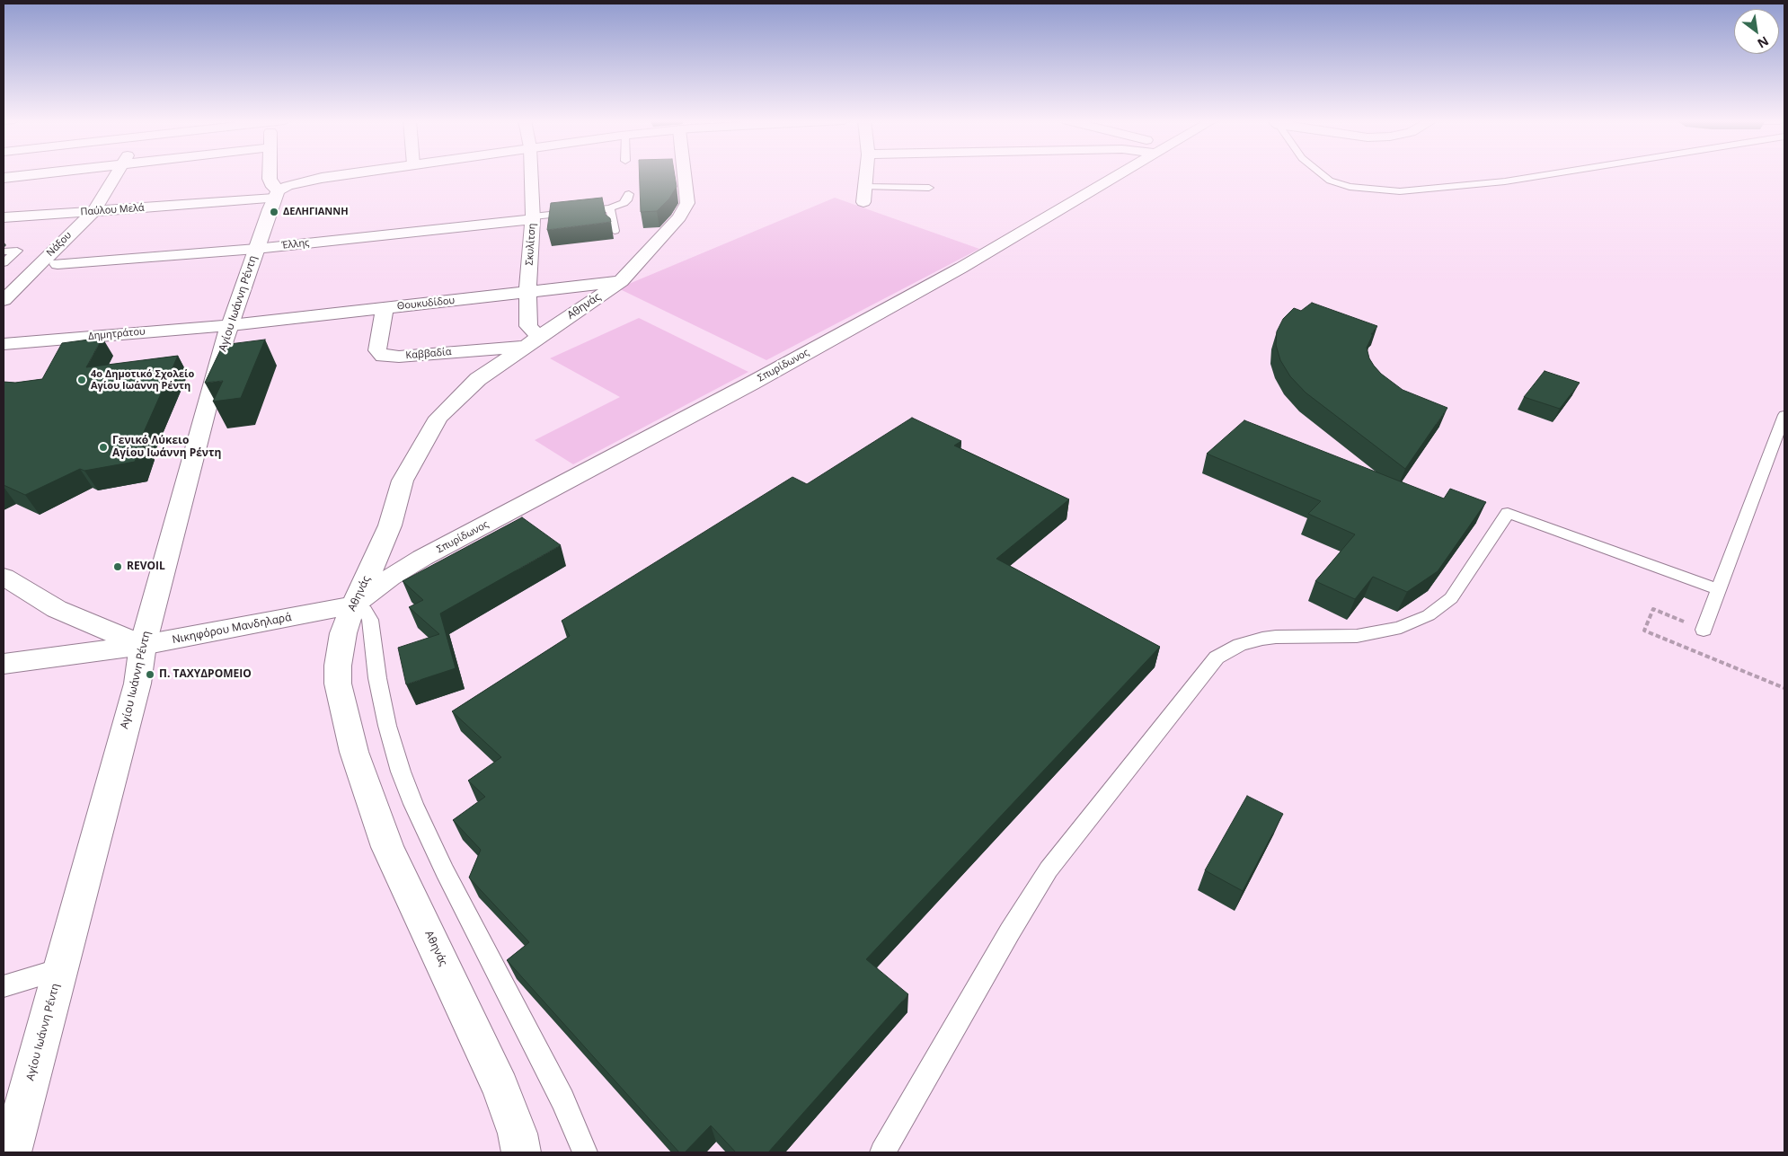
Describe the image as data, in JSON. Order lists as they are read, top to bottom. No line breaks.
{"streets":{"street":["Παύλου Μελά","Νάξου","Έλλης","Σκυλίτση","Αγίου Ιωάννη Ρέντη","Θουκυδίδου","Αθηνάς","Δημητράτου","Καββαδία","Σπυρίδωνος","Νικηφόρου Μανδηλαρά"]},"crossings":[["Παύλου Μελά","Νάξου"],["Παύλου Μελά","Αγίου Ιωάννη Ρέντη"],["Έλλης","Σκυλίτση"],["Έλλης","Αγίου Ιωάννη Ρέντη"],["Σκυλίτση","Θουκυδίδου"],["Σκυλίτση","Αθηνάς"],["Σκυλίτση","Καββαδία"],["Αγίου Ιωάννη Ρέντη","Θουκυδίδου"],["Αγίου Ιωάννη Ρέντη","Δημητράτου"],["Αγίου Ιωάννη Ρέντη","Νικηφόρου Μανδηλαρά"],["Θουκυδίδου","Αθηνάς"],["Θουκυδίδου","Δημητράτου"],["Θουκυδίδου","Καββαδία"],["Αθηνάς","Καββαδία"],["Αθηνάς","Σπυρίδωνος"],["Αθηνάς","Νικηφόρου Μανδηλαρά"],["Σπυρίδωνος","Νικηφόρου Μανδηλαρά"]],"places":["ΔΕΛΗΓΙΑΝΝΗ","4ο Δημοτικό Σχολείο Αγίου Ιωάννη Ρέντη","Γενικό Λύκειο Αγίου Ιωάννη Ρέντη","REVOIL","Π. ΤΑΧΥΔΡΟΜΕΙΟ"],"north":"bottom right"}
